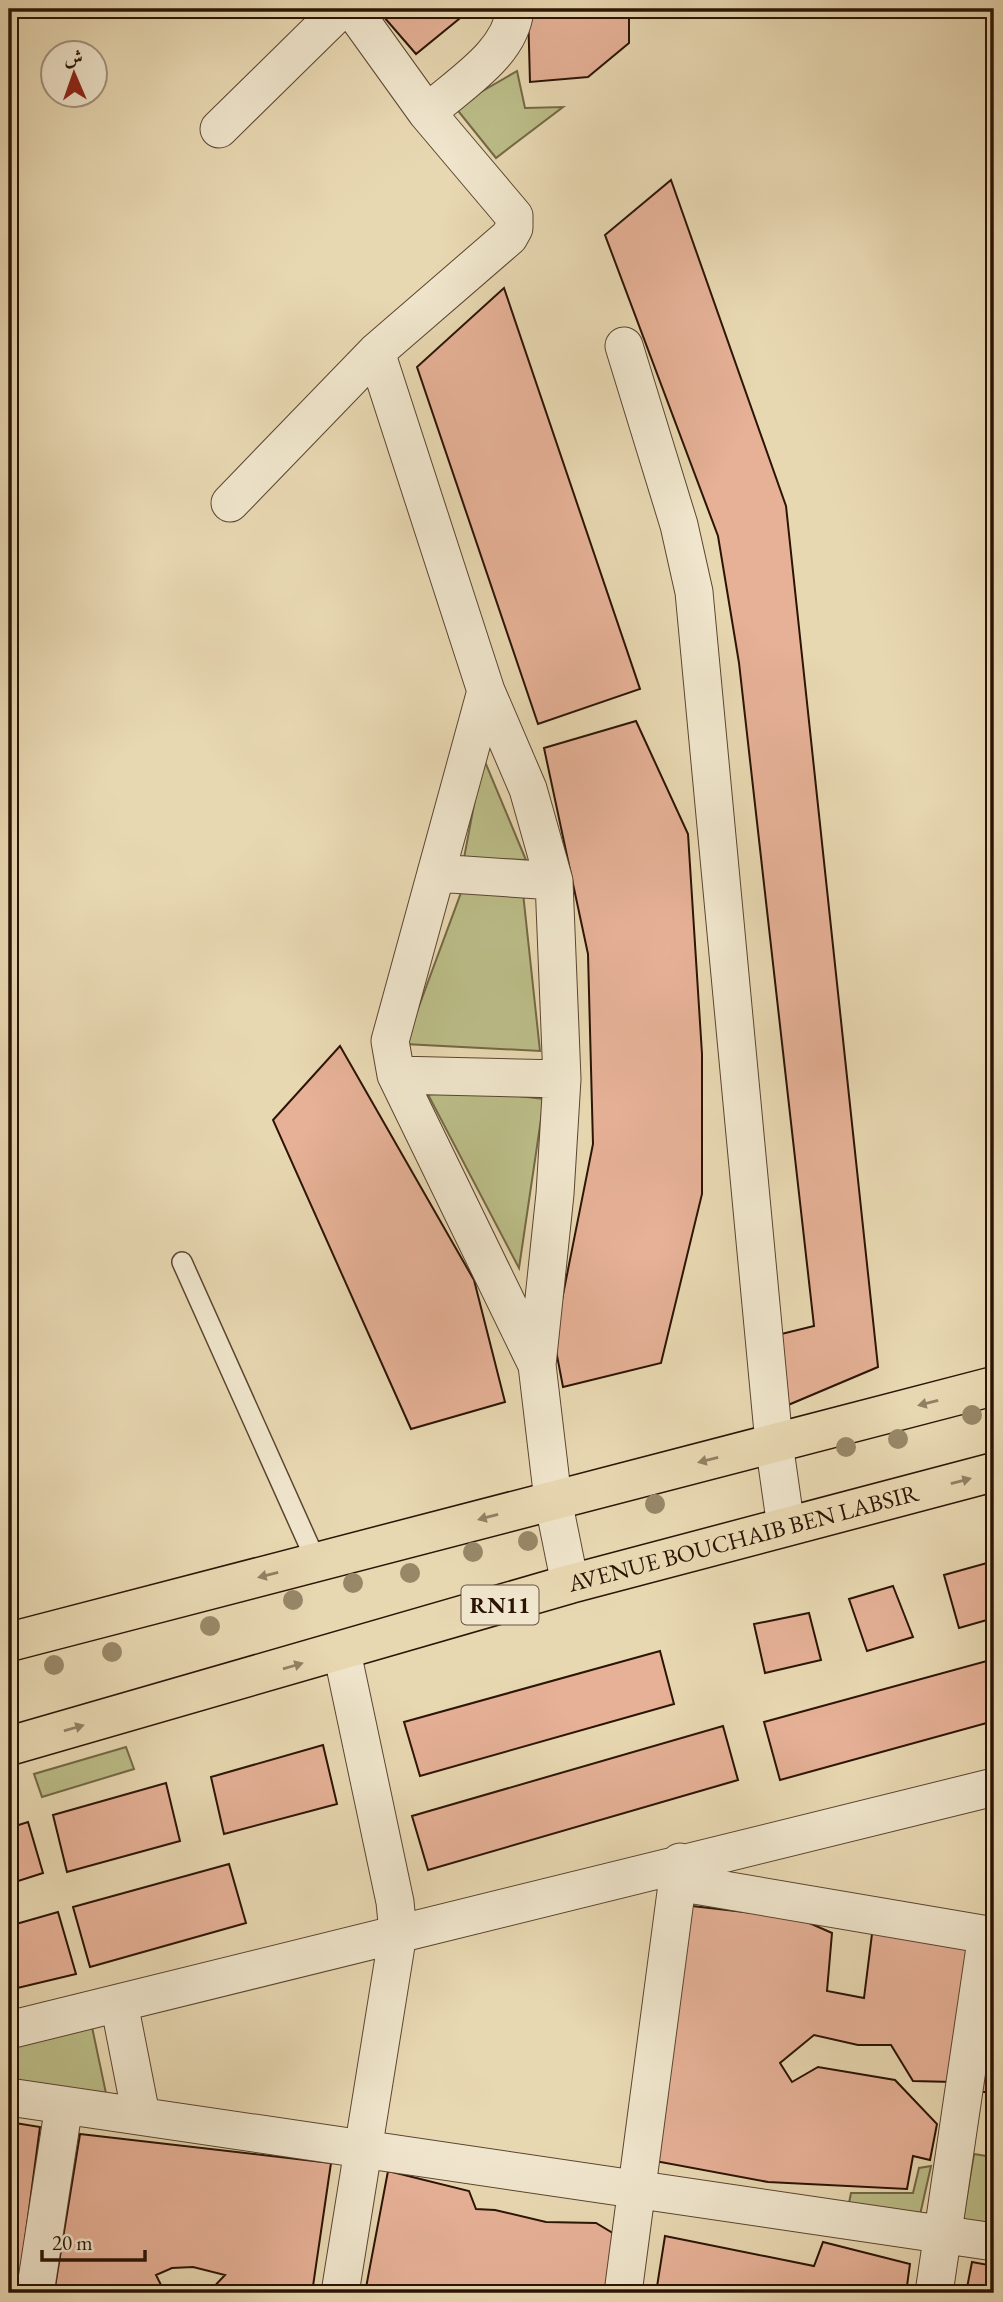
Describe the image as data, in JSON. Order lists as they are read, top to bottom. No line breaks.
{"streets":{"main road":["AVENUE BOUCHAIB BEN LABSIR","RN11"]},"scale_bar":"20 m","north":"top"}
